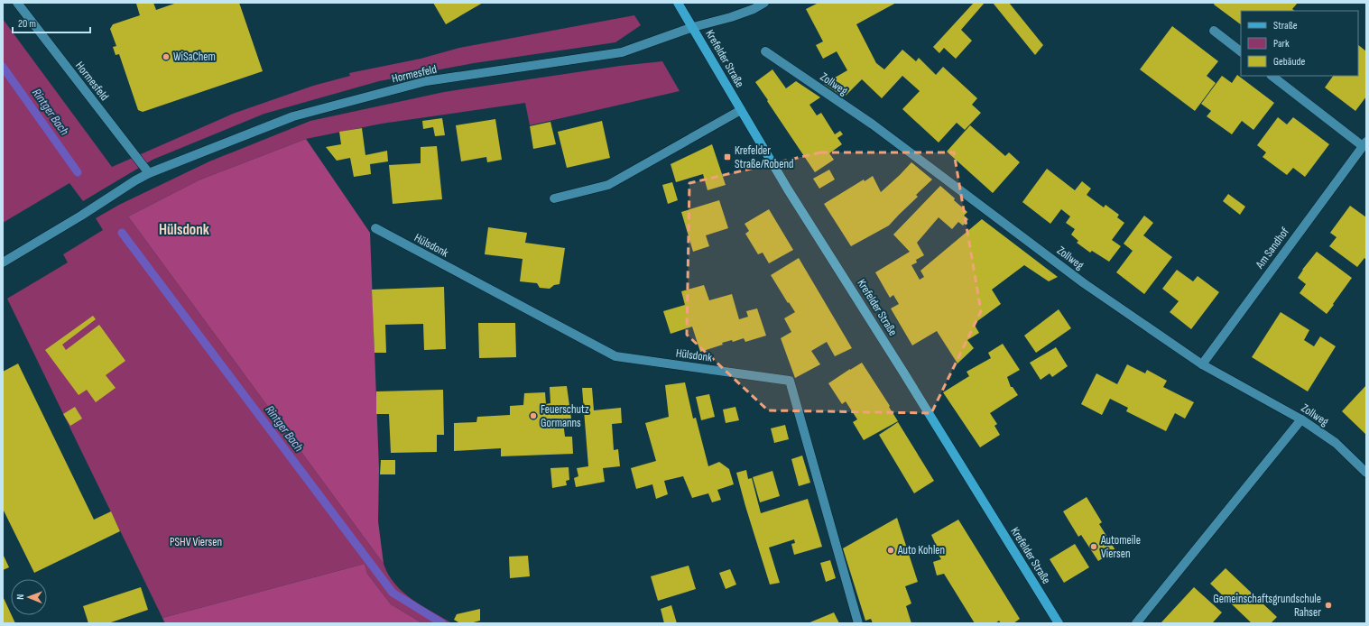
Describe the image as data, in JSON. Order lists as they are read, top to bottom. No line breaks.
{"streets":{"main road":["Krefelder Straße"],"street":["Hormesfeld","Zollweg","Hülsdonk","Am Sandhof"]},"crossings":[["Krefelder Straße","Hormesfeld"],["Zollweg","Am Sandhof"]],"districts":["Hülsdonk"],"water":["Rintger Bach"],"parks":["PSHV Viersen"],"places":{"other":["WiSaChem","Feuerschutz Gormanns","Automeile Viersen","Auto Kohlen","Gemeinschaftsgrundschule Rahser"],"transit":["Krefelder Straße/Robend"]},"legend":["Straße","Park","Gebäude"],"scale_bar":"20 m","north":"left"}
